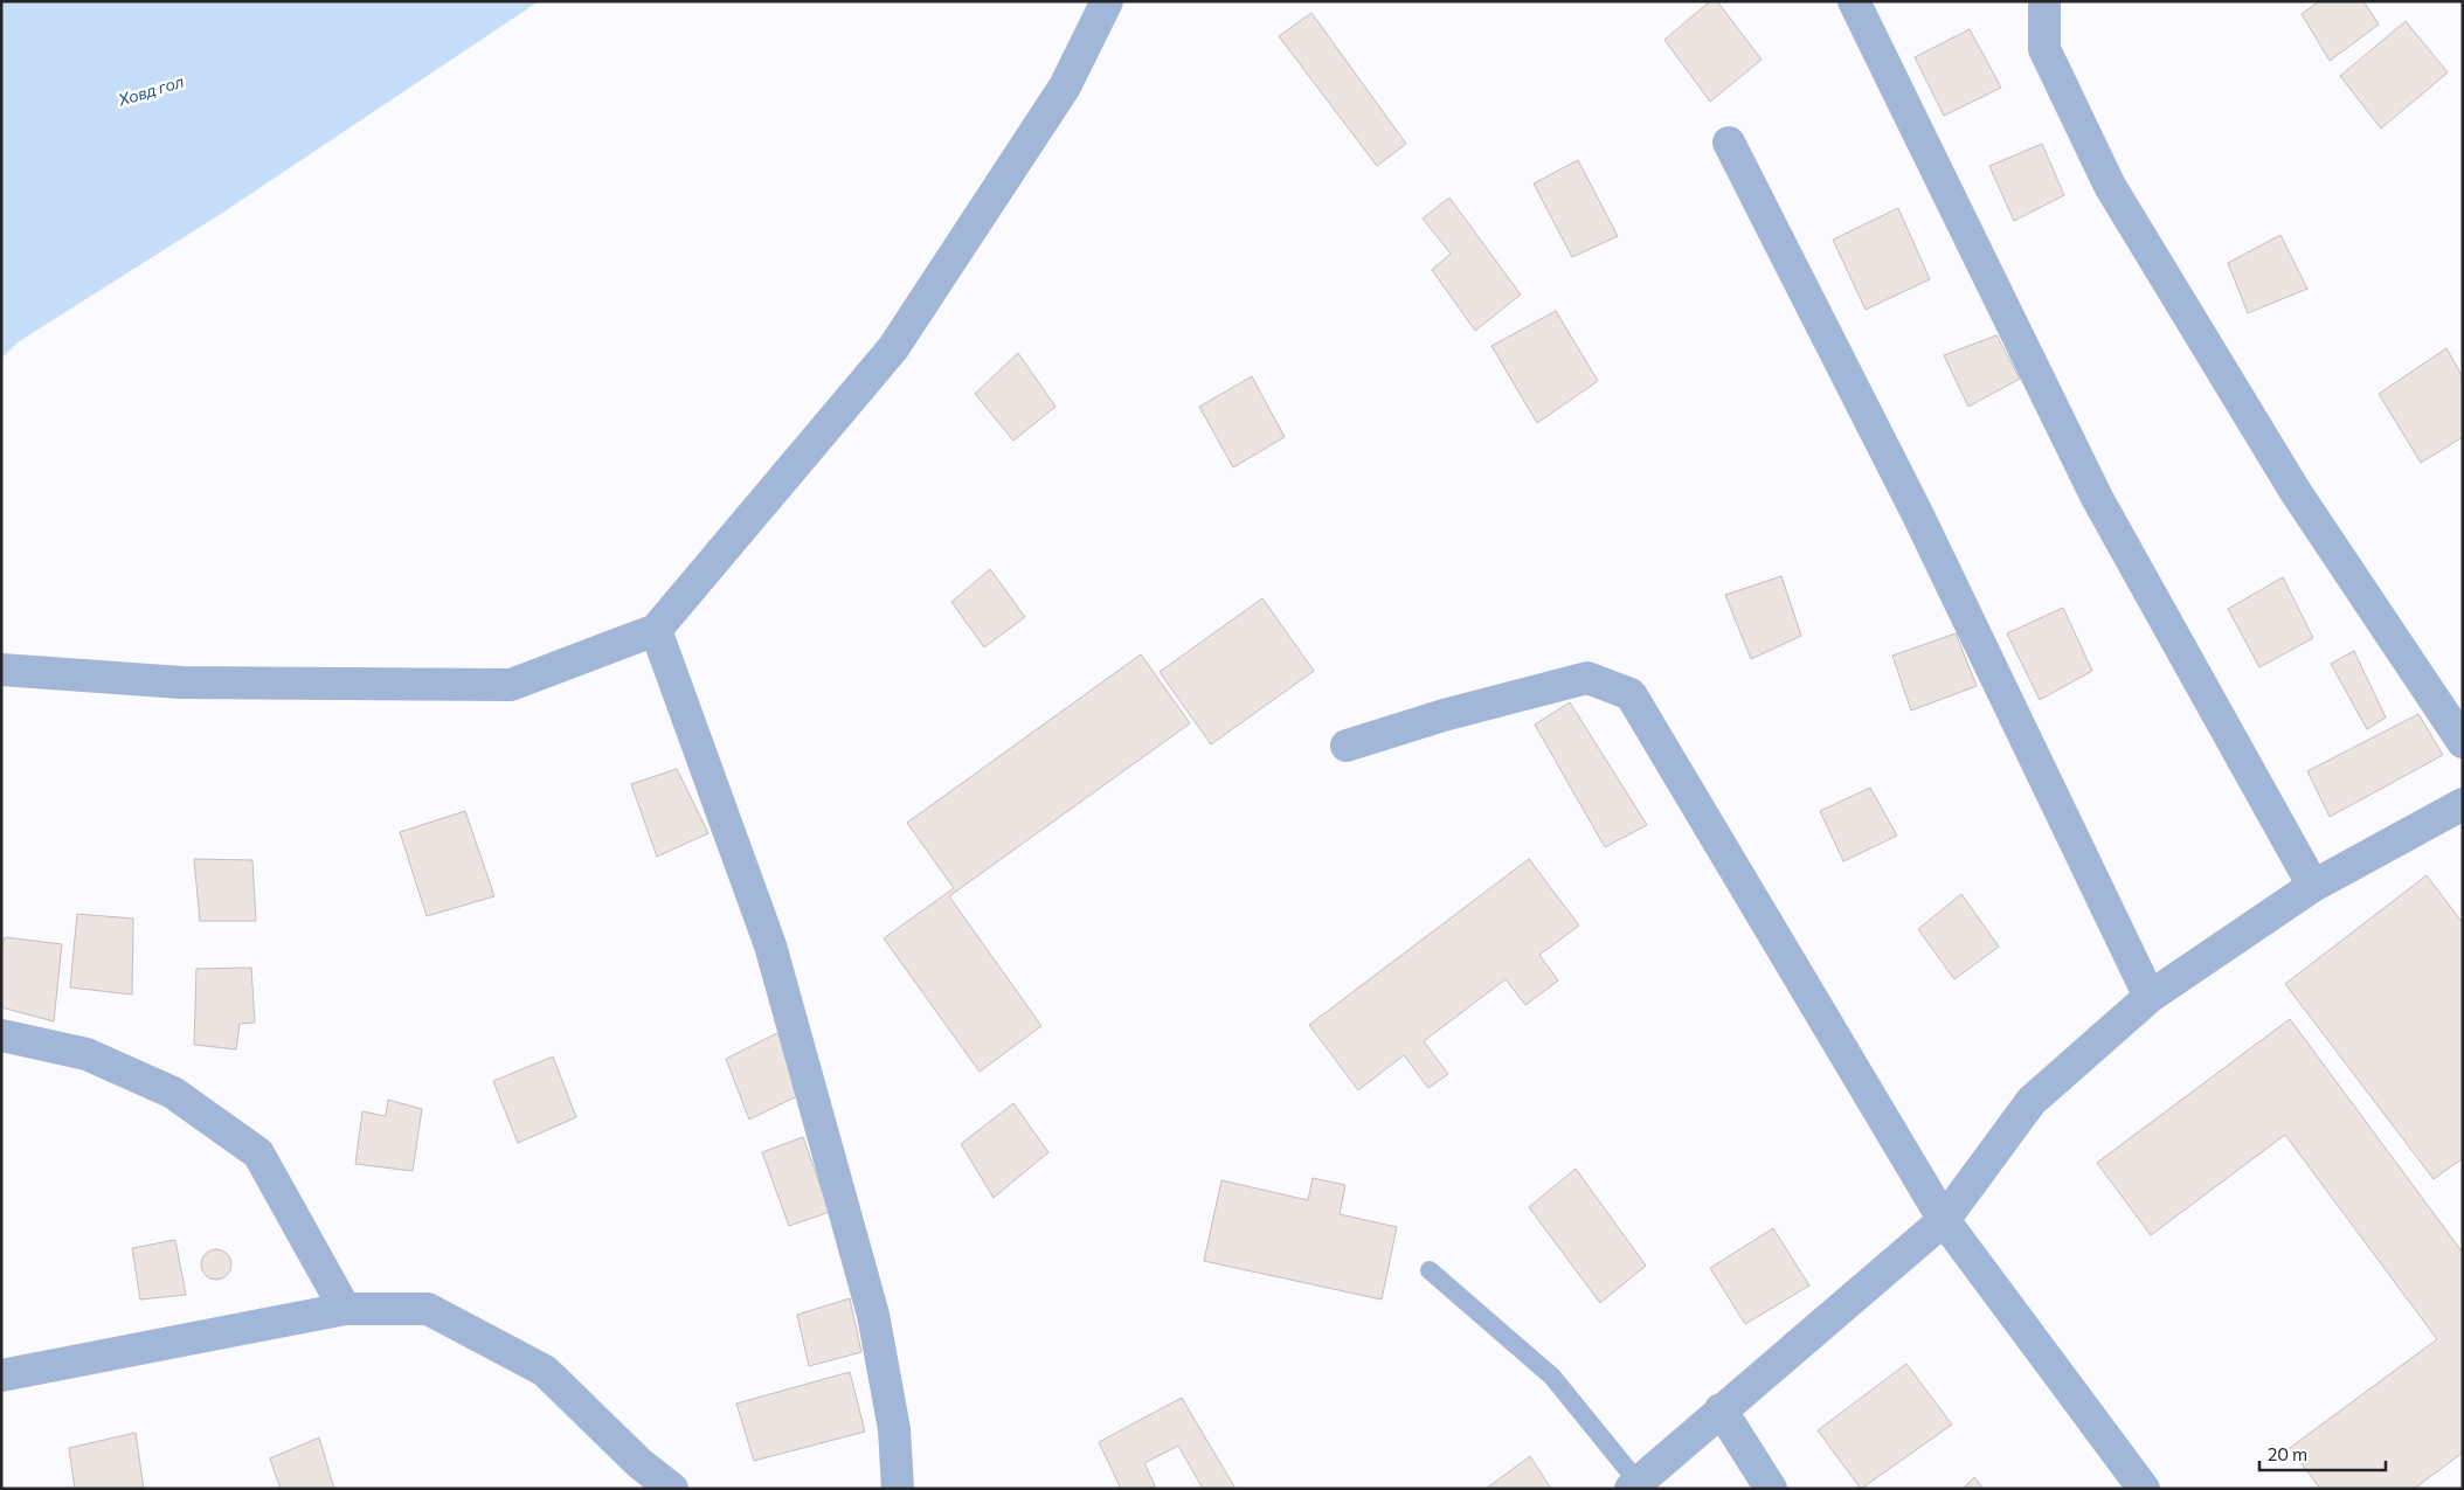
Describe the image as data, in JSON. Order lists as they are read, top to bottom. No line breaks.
{"water":["Ховд гол"],"scale_bar":"20 m"}
